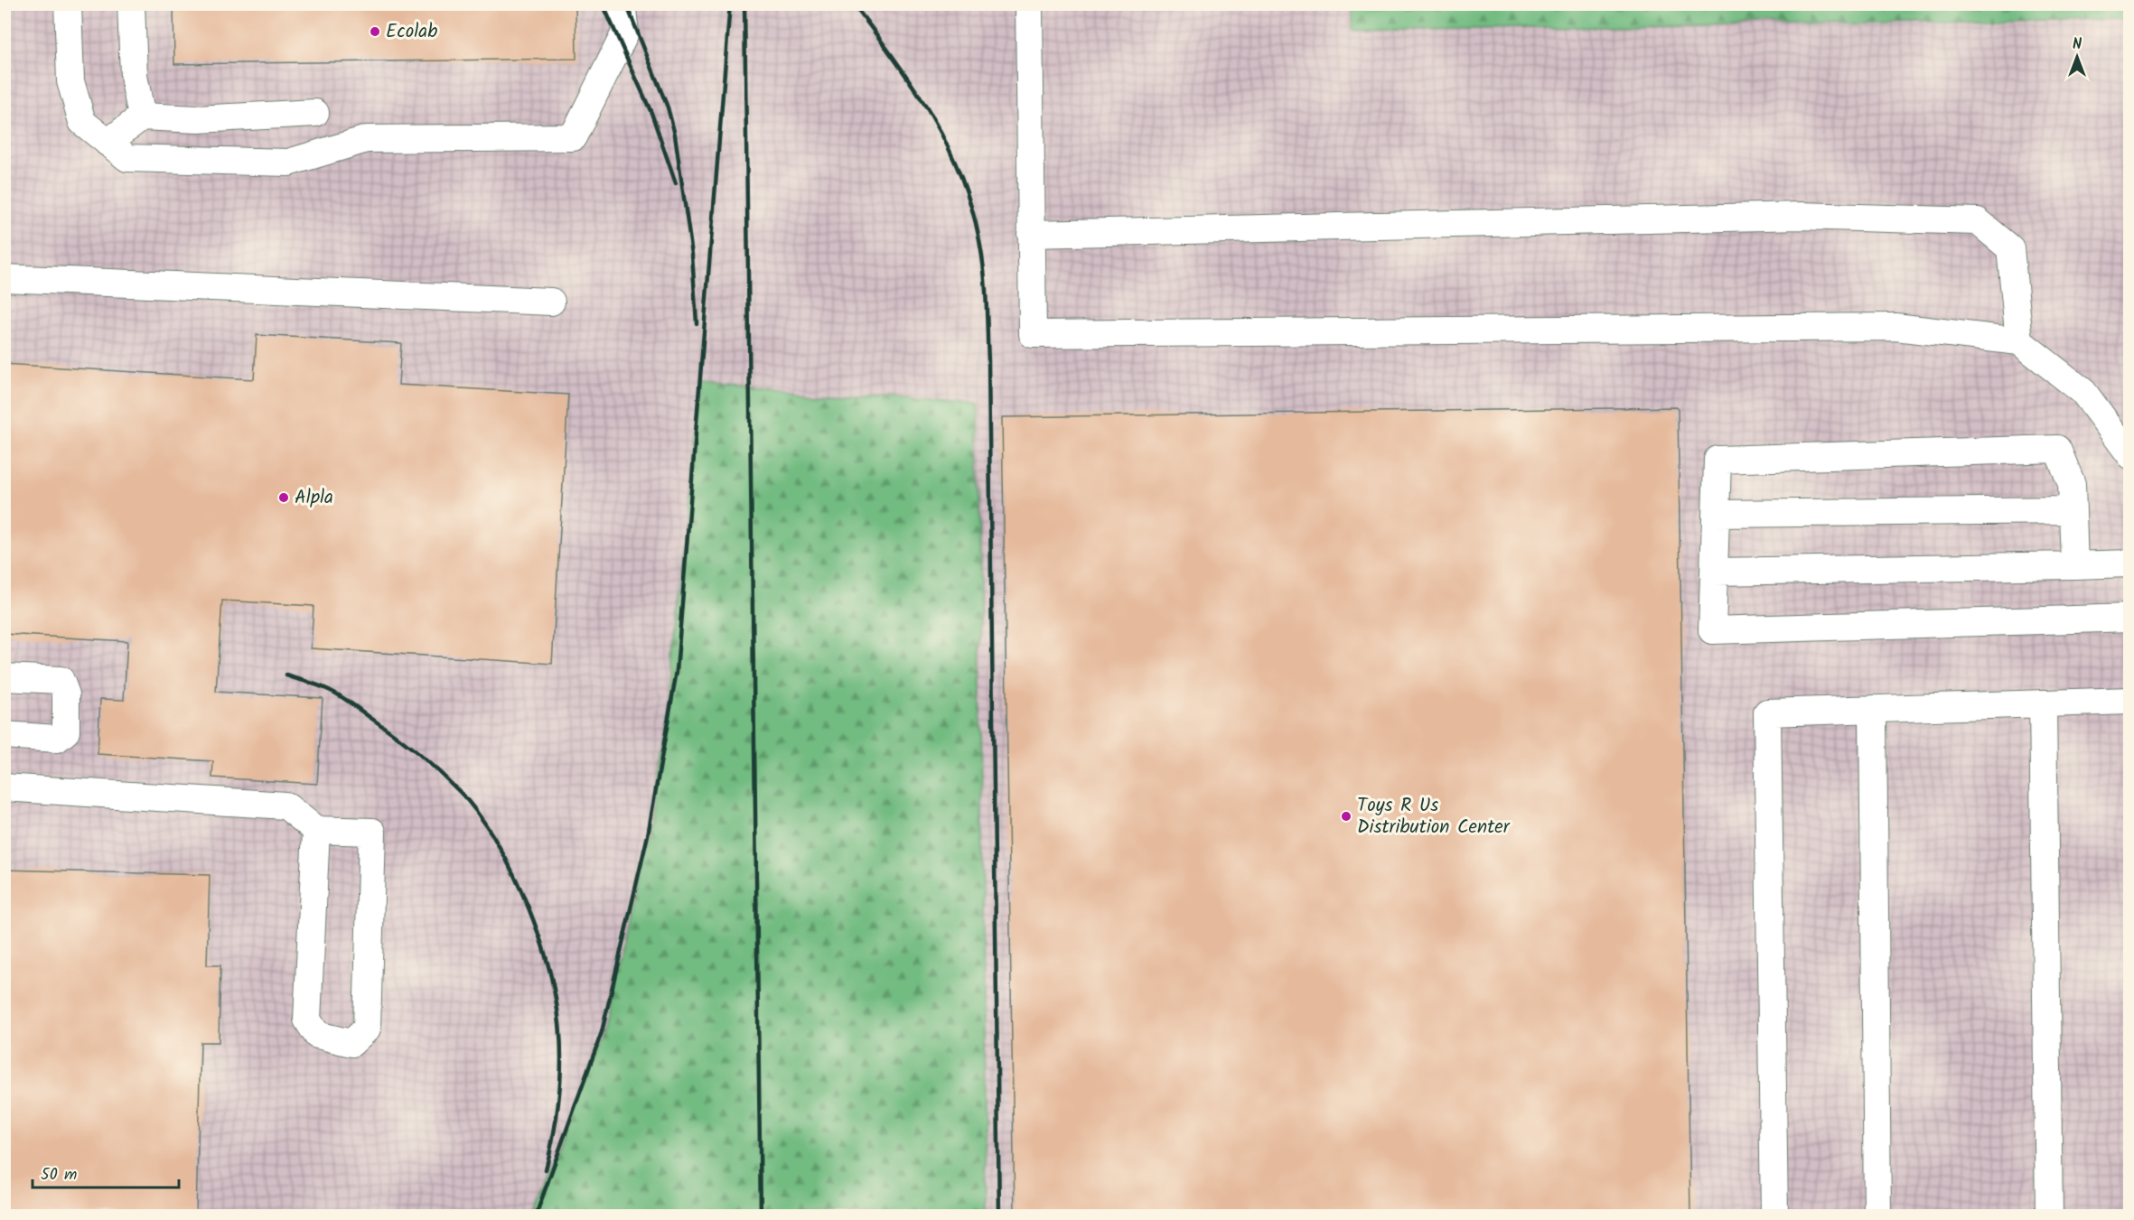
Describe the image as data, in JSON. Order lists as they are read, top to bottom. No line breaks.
{"places":["Ecolab","Alpla","Toys R Us Distribution Center"],"scale_bar":"50 m","north":"top"}
